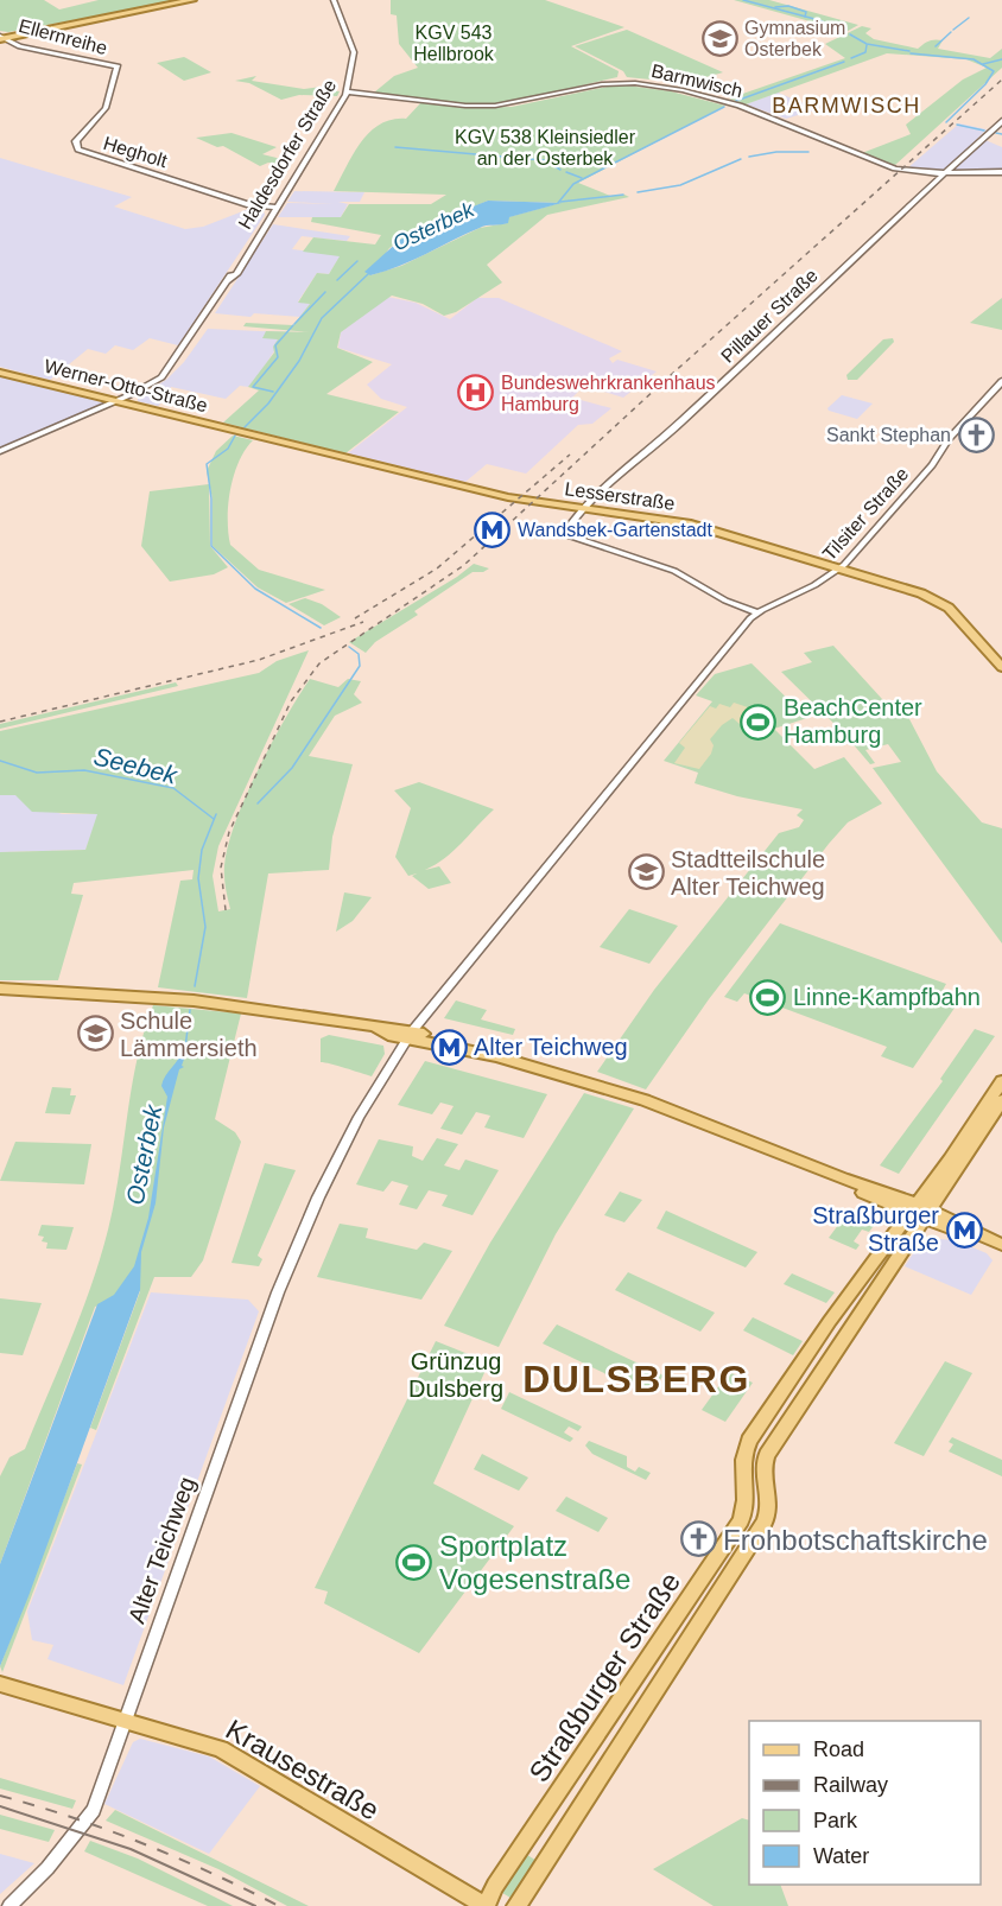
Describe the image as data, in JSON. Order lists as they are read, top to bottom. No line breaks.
{"streets":{"main road":["Werner-Otto-Straße","Lesserstraße","Straßburger Straße","Krausestraße"],"street":["Ellernreihe","Barmwisch","Hegholt","Haldesdorfer Straße","Pillauer Straße","Tilsiter Straße","Alter Teichweg"]},"crossings":[["Ellernreihe","Hegholt"],["Barmwisch","Haldesdorfer Straße"],["Barmwisch","Pillauer Straße"],["Hegholt","Haldesdorfer Straße"],["Haldesdorfer Straße","Werner-Otto-Straße"],["Pillauer Straße","Lesserstraße"],["Pillauer Straße","Tilsiter Straße"],["Werner-Otto-Straße","Lesserstraße"],["Lesserstraße","Tilsiter Straße"],["Tilsiter Straße","Alter Teichweg"],["Alter Teichweg","Krausestraße"],["Straßburger Straße","Krausestraße"]],"districts":["BARMWISCH","DULSBERG"],"water":["Osterbek","Seebek"],"parks":["KGV 543 Hellbrook","KGV 538 Kleinsiedler an der Osterbek","Grünzug Dulsberg"],"places":{"school or university":["Gymnasium Osterbek","Stadtteilschule Alter Teichweg","Schule Lämmersieth"],"hospital":["Bundeswehrkrankenhaus Hamburg"],"church":["Sankt Stephan","Frohbotschaftskirche"],"metro station":["Wandsbek-Gartenstadt","Alter Teichweg","Straßburger Straße"],"sports":["BeachCenter Hamburg","Linne-Kampfbahn","Sportplatz Vogesenstraße"]},"legend":["Road","Railway","Park","Water"]}
